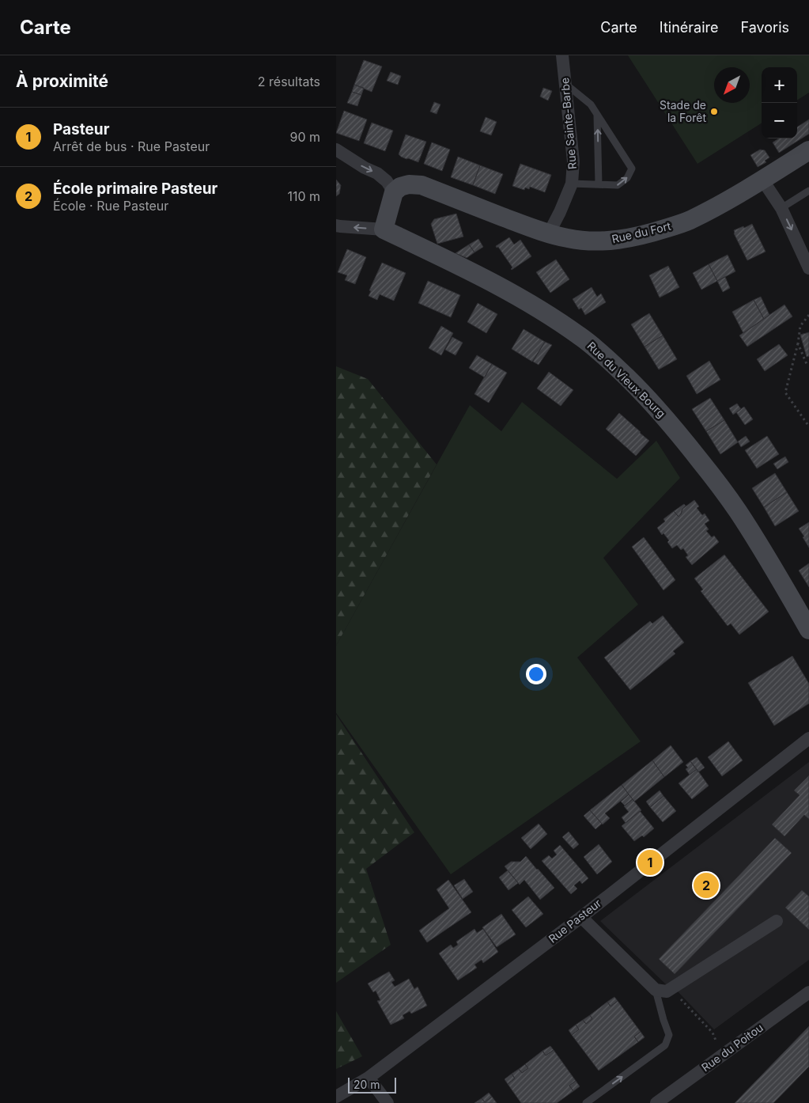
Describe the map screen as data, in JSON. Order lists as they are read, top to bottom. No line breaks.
{"streets":{"street":["Rue Sainte-Barbe","Rue du Fort","Rue du Vieux Bourg","Rue Pasteur","Rue du Poitou"]},"crossings":[["Rue Sainte-Barbe","Rue du Fort"]],"places":["Stade de la Forêt"],"scale_bar":"20 m","north":"bottom left","page":{"header":"Carte","nav":["Carte","Itinéraire","Favoris"],"heading":["À proximité","2 résultats"],"map_buttons":["+","−"],"list":[{"mark":"1","name":"Pasteur","note":"Arrêt de bus · Rue Pasteur","value":"90 m"},{"mark":"2","name":"École primaire Pasteur","note":"École · Rue Pasteur","value":"110 m"}],"pins":["1","2"],"scale":"20 m"}}
